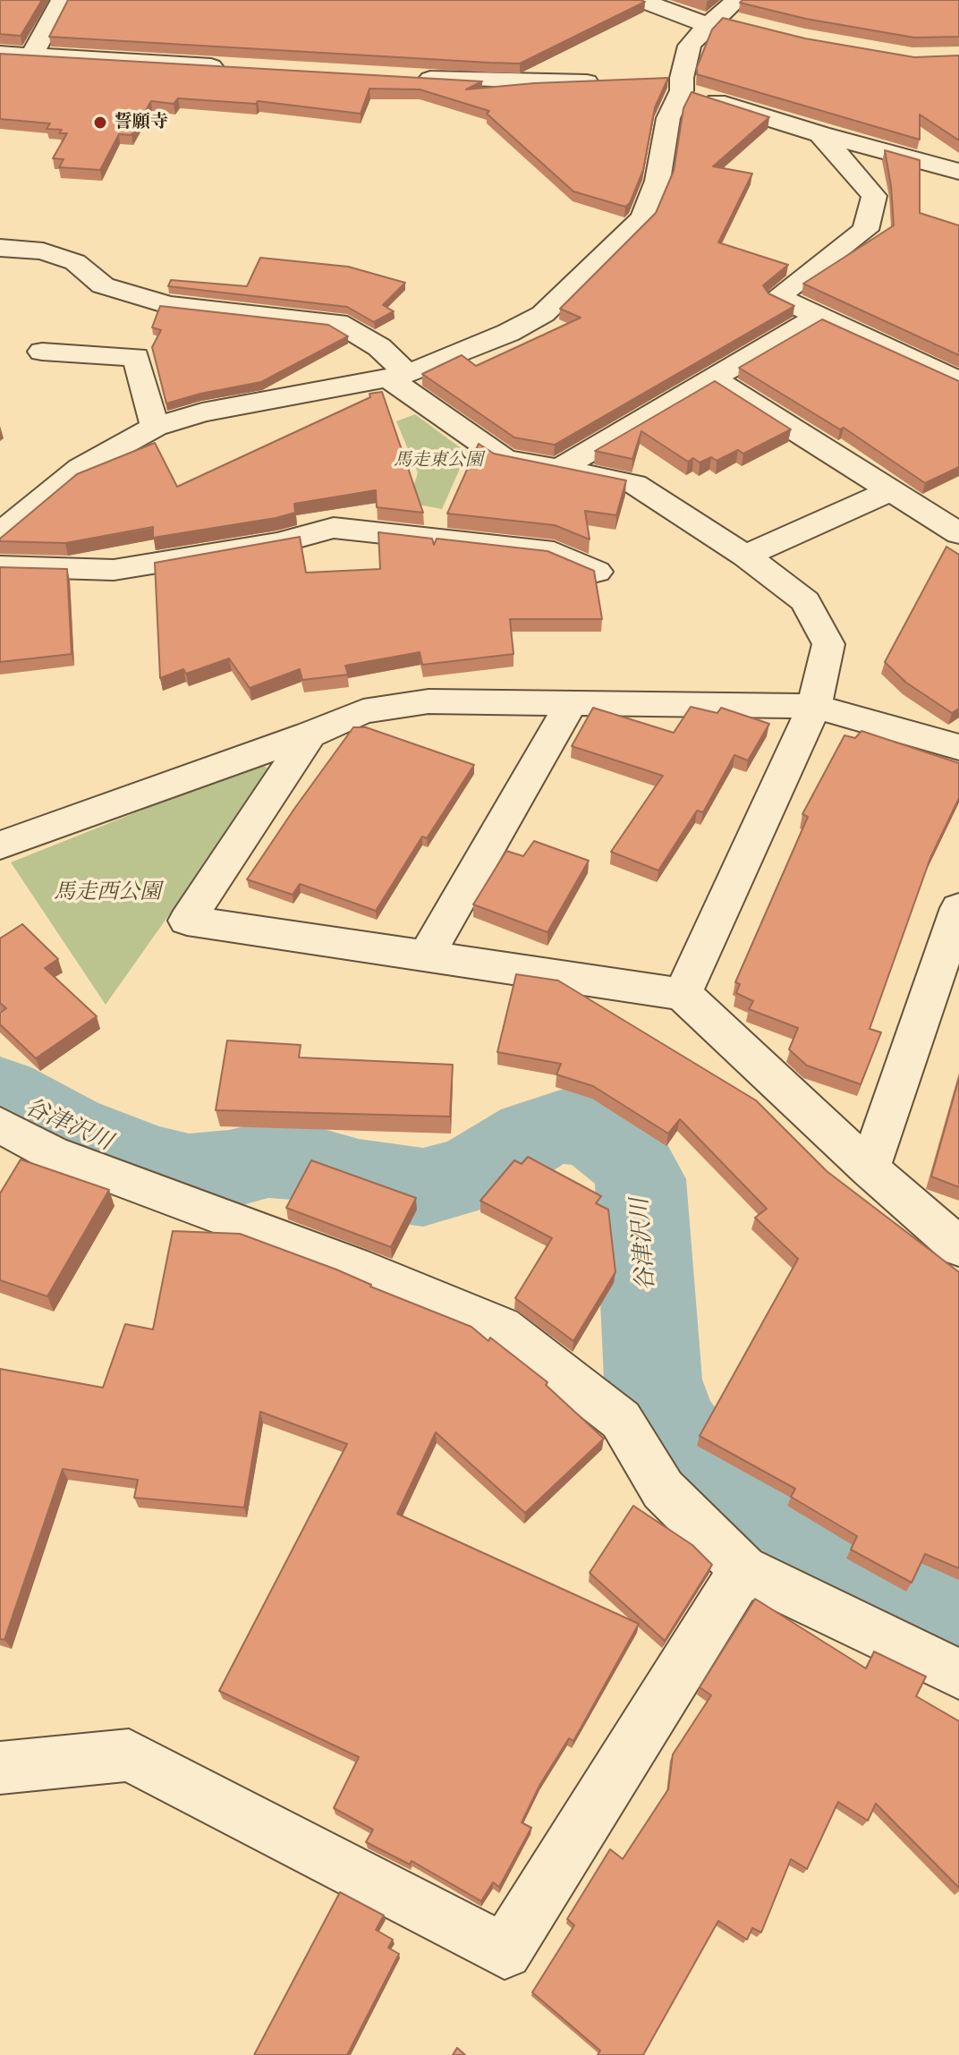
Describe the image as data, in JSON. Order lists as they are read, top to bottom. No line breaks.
{"water":["谷津沢川"],"parks":["馬走東公園","馬走西公園"],"places":["誓願寺"]}
